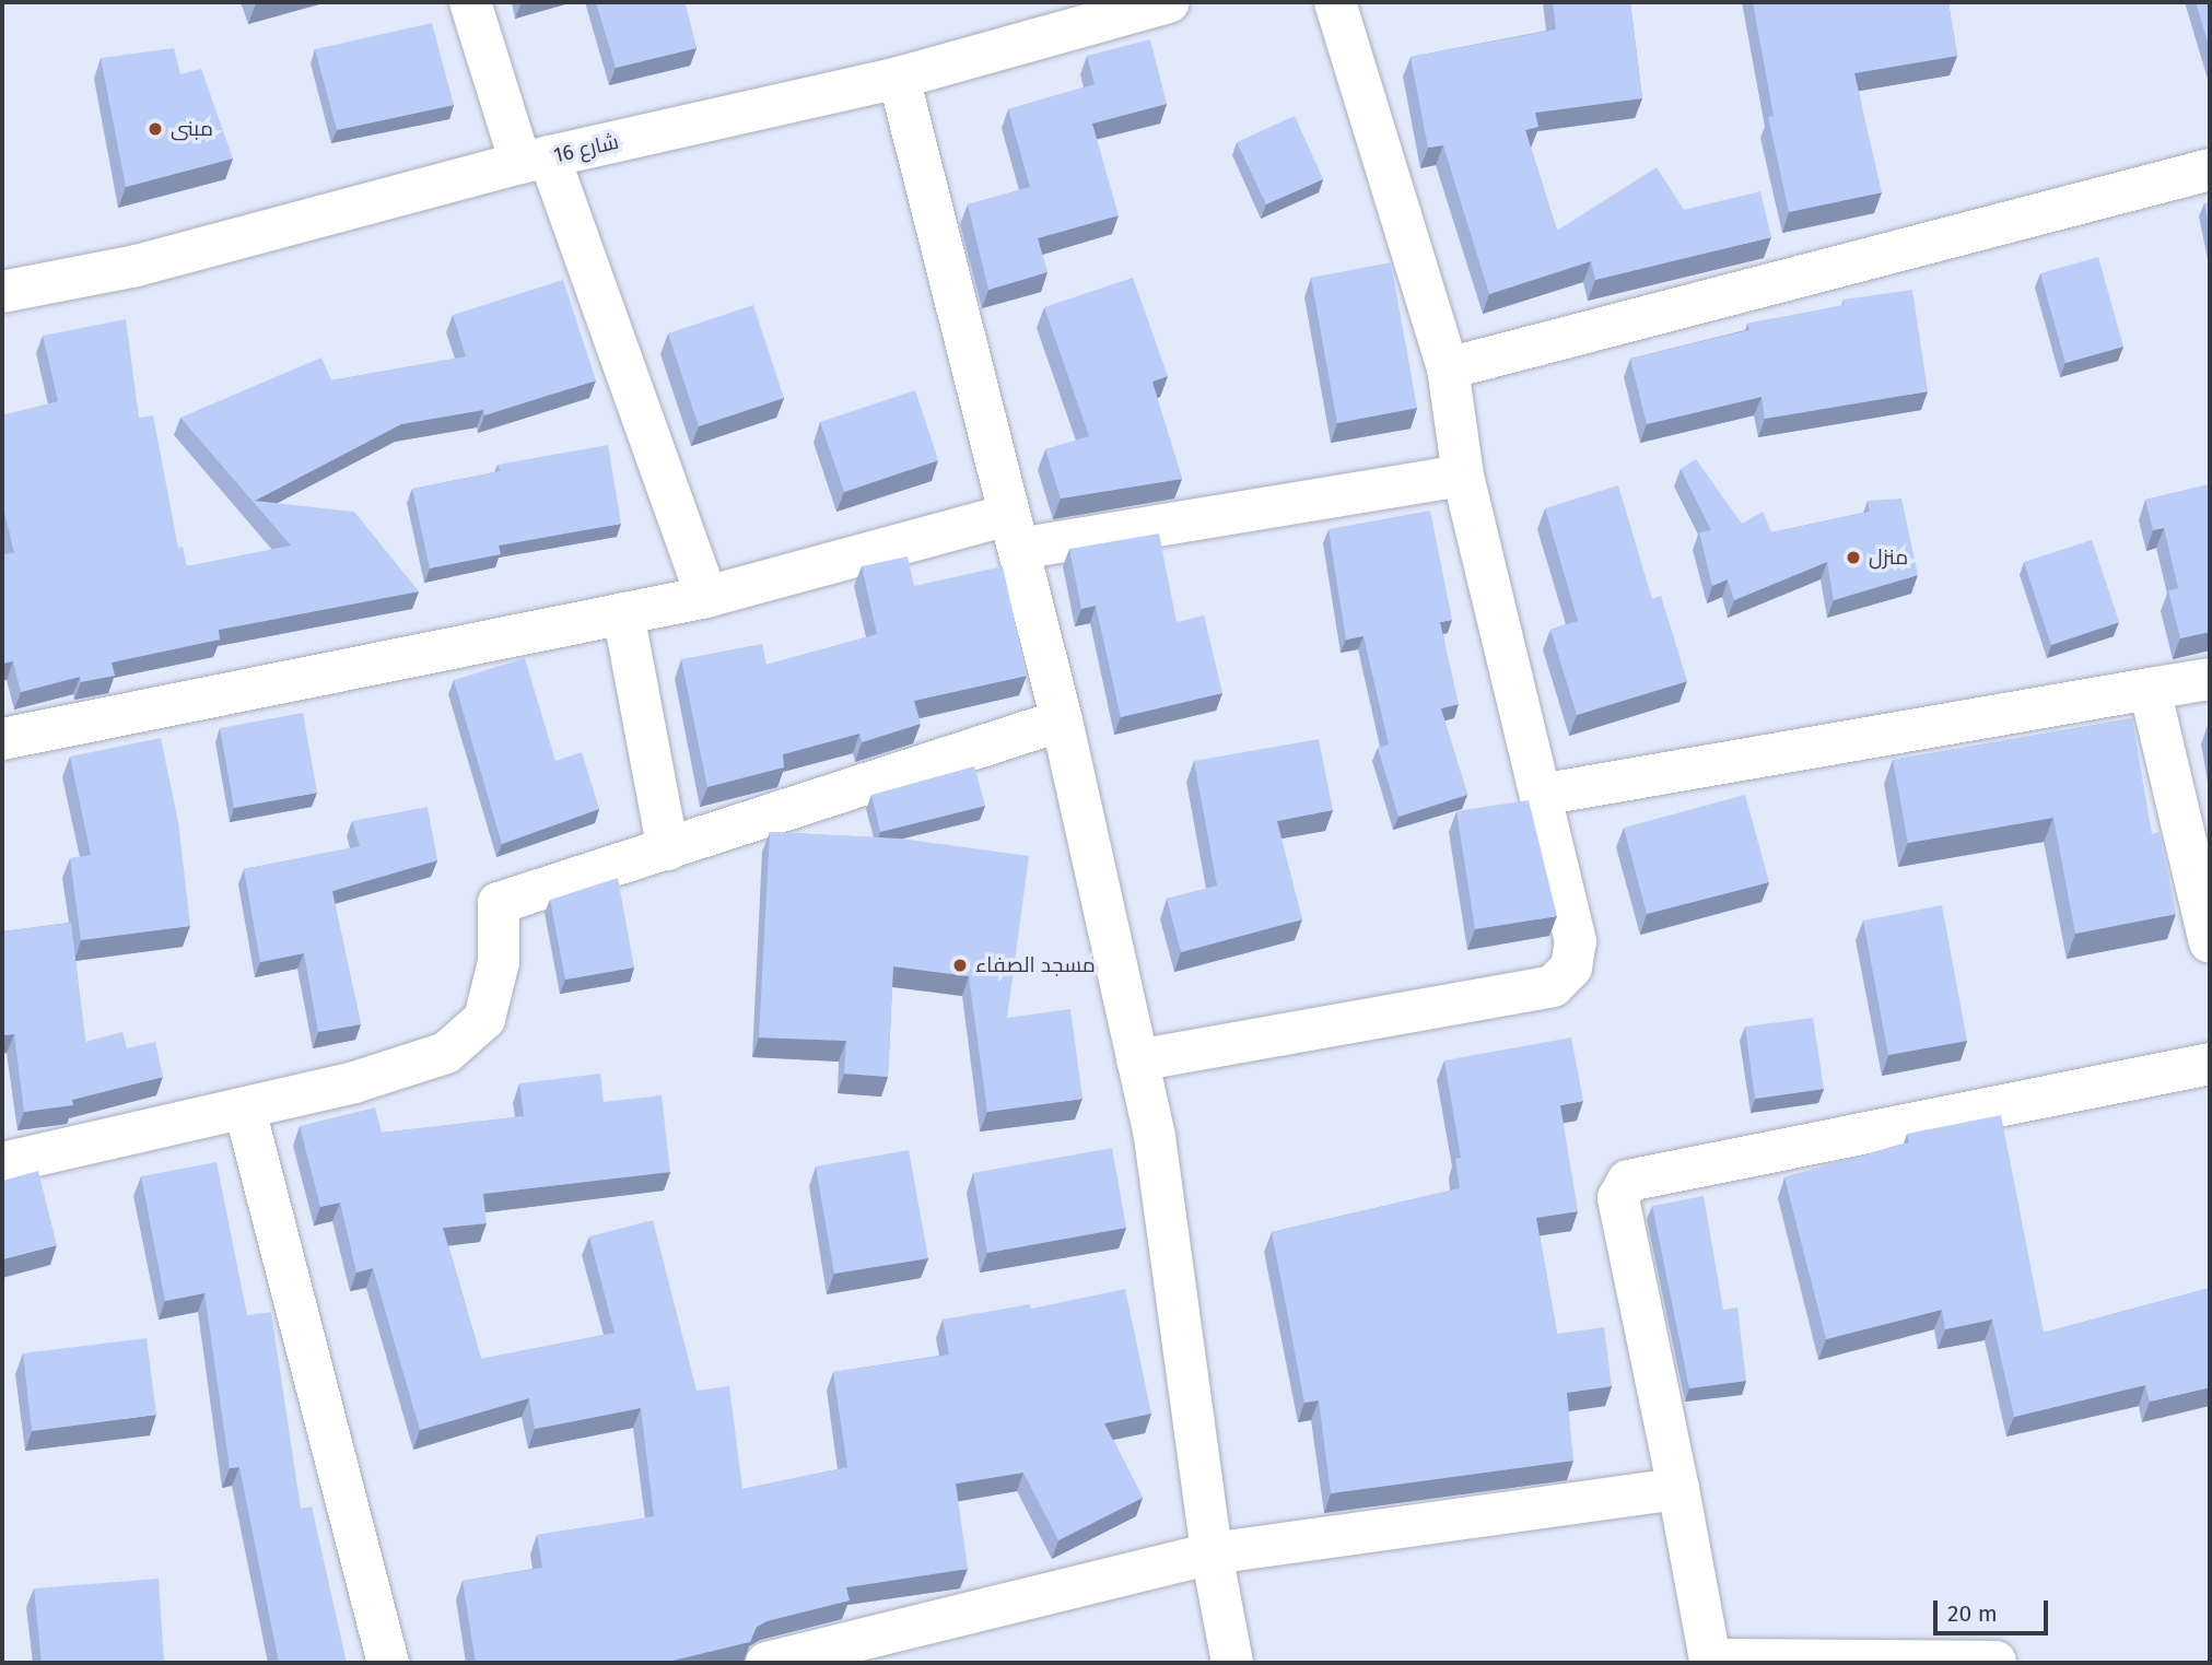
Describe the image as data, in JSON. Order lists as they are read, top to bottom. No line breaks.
{"streets":{"street":["شارع 16"]},"places":["مبنى","منزل","مسجد الصفاء"],"scale_bar":"20 m"}
